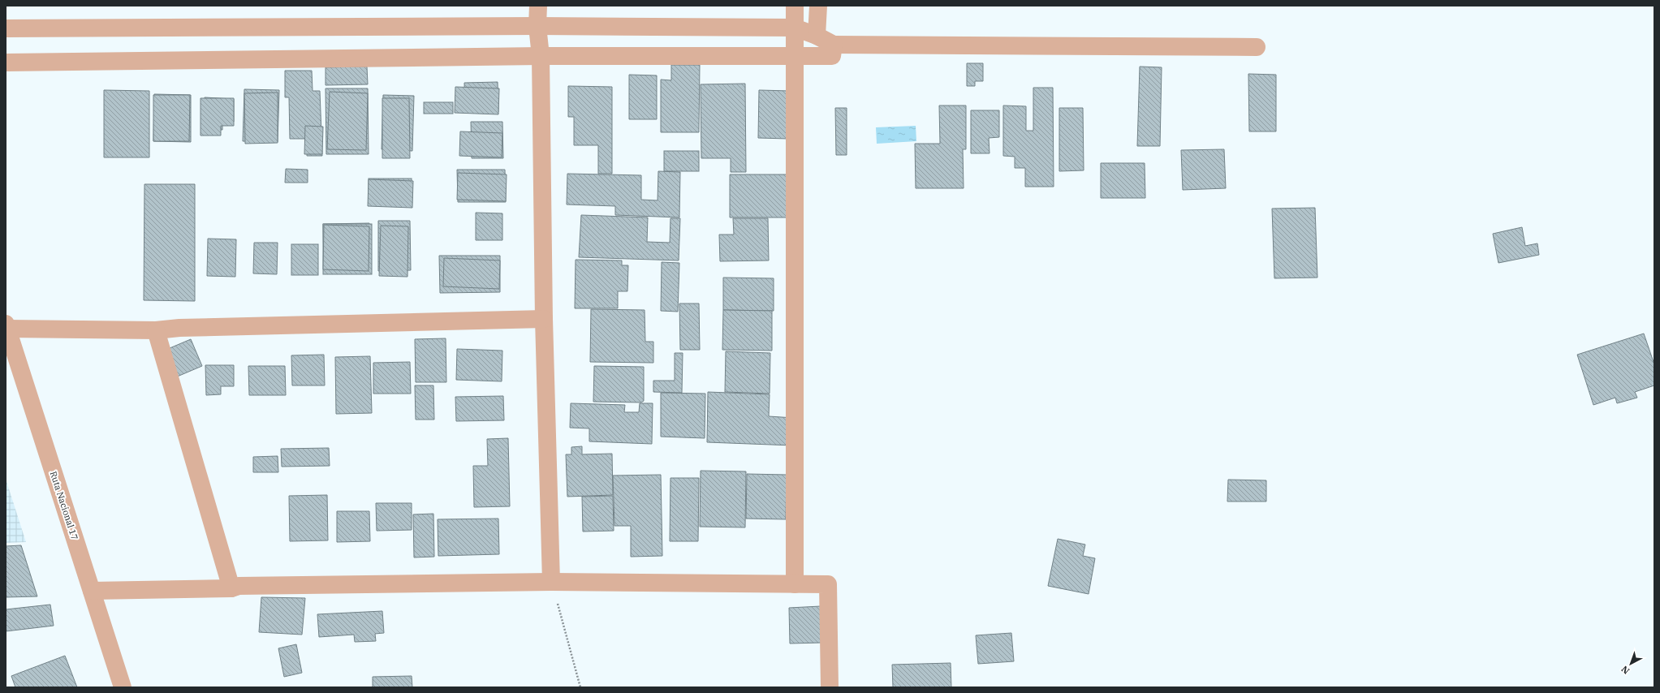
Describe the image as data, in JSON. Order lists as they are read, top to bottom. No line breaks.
{"streets":{"street":["Ruta Nacional 17"]},"north":"bottom left"}
